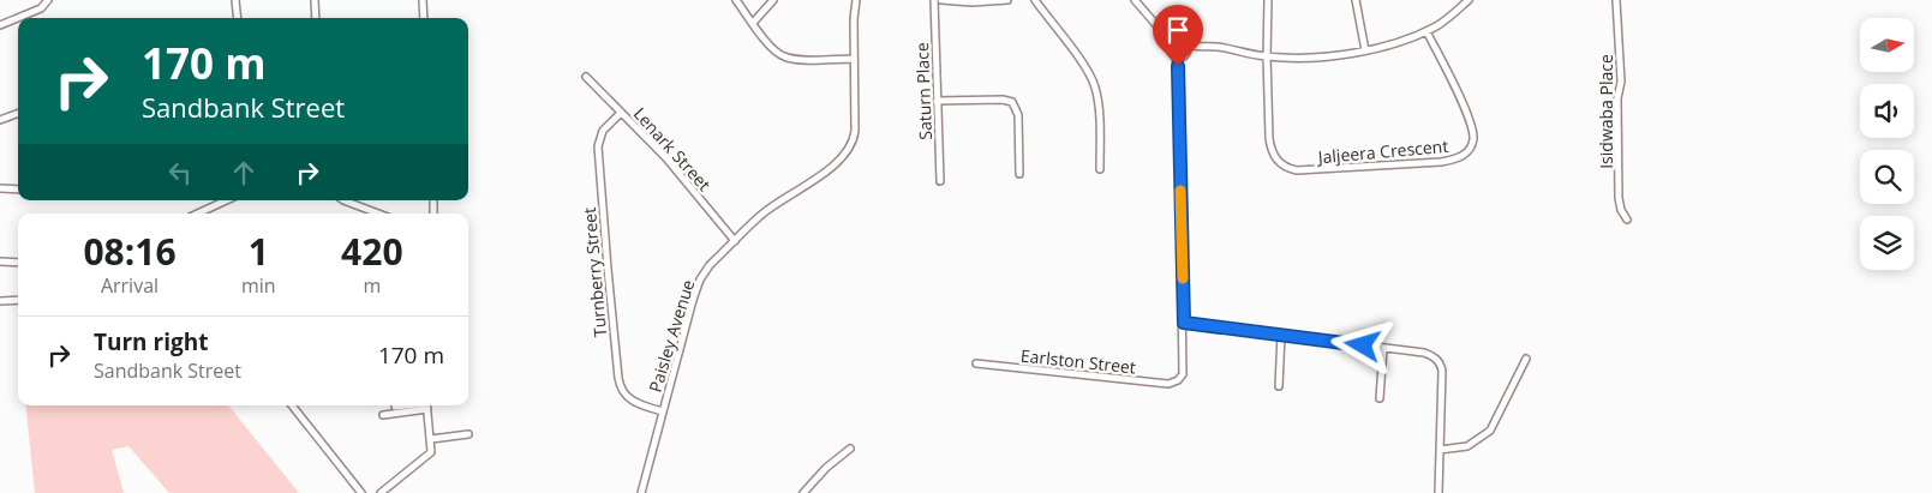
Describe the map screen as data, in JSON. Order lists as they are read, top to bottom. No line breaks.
{"streets":{"street":["Saturn Place","Isidwaba Place","Lenark Street","Jaljeera Crescent","Turnberry Street","Paisley Avenue","Earlston Street"]},"crossings":[["Lenark Street","Turnberry Street"],["Lenark Street","Paisley Avenue"],["Turnberry Street","Paisley Avenue"]],"north":"right","page":{"turn":["170 m","Sandbank Street"],"eta":["08:16","Arrival","1","min","420","m"],"list":[{"name":"Turn right","note":"Sandbank Street","value":"170 m"}]}}
